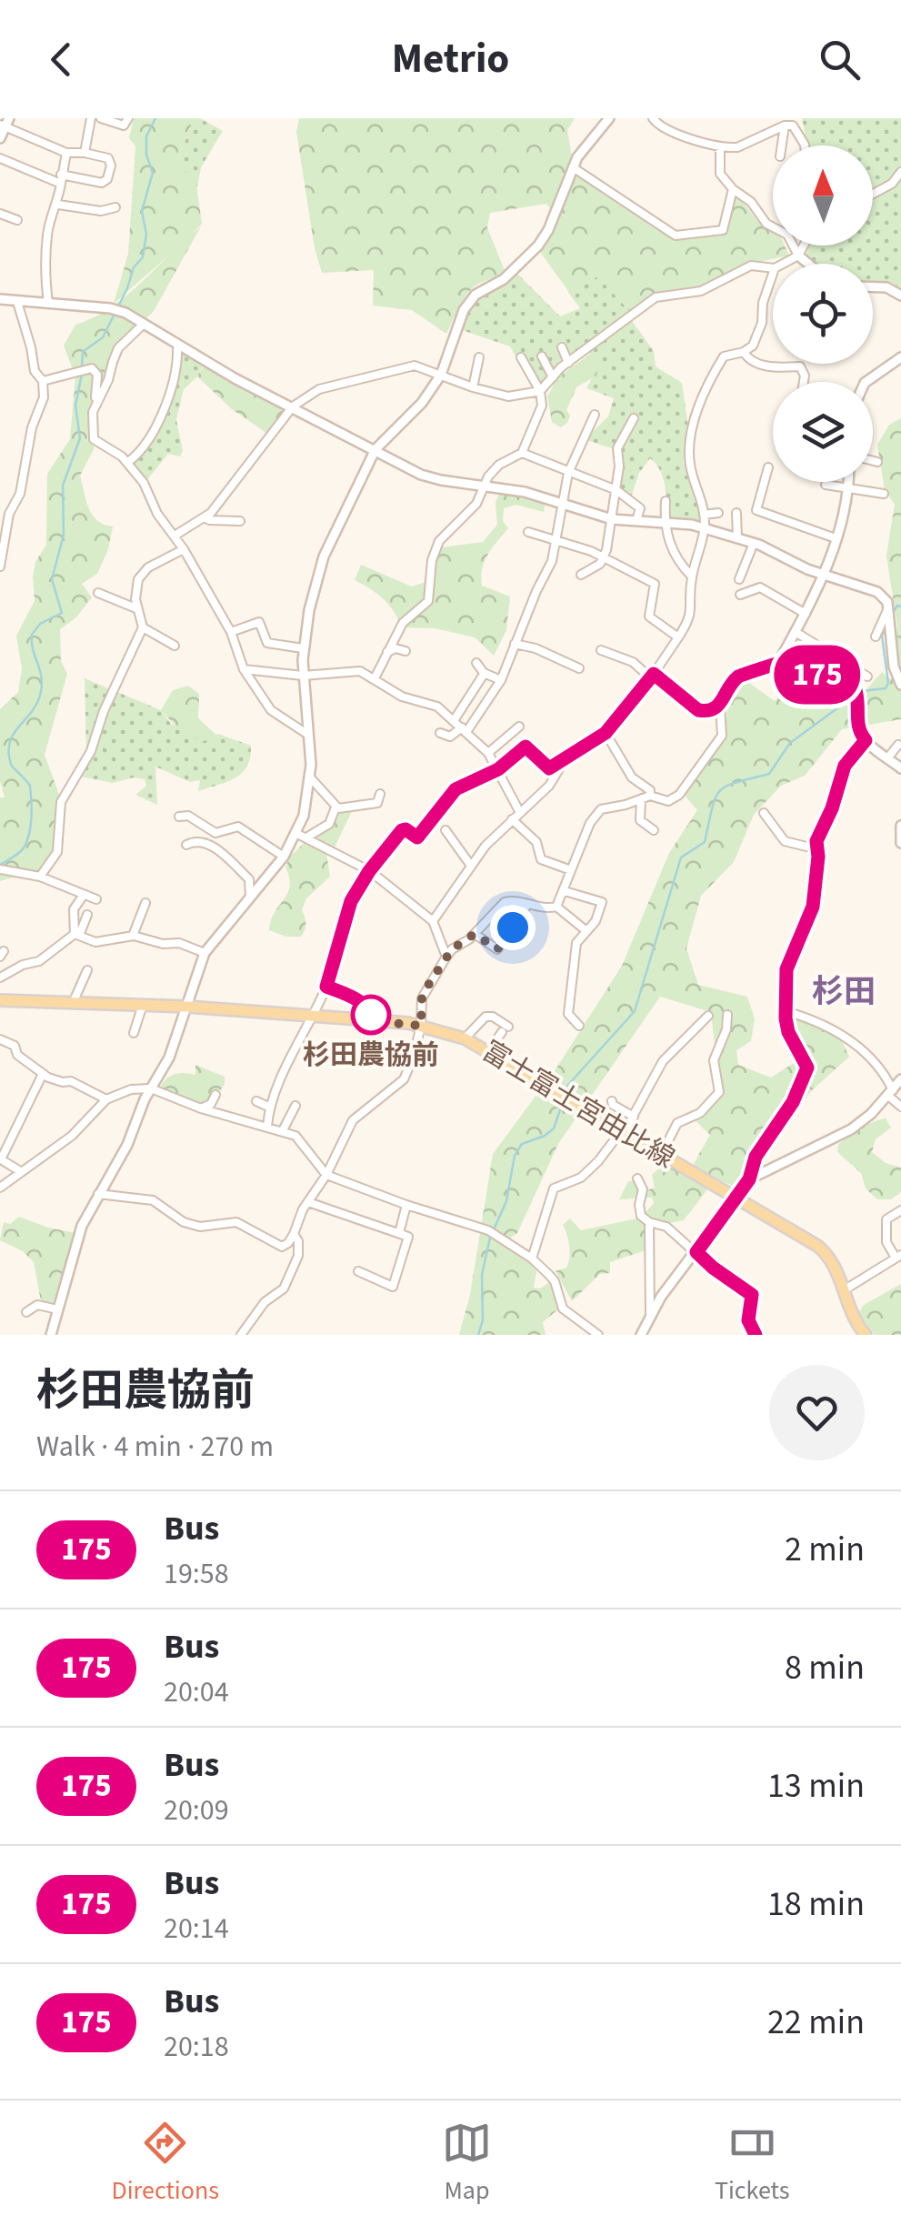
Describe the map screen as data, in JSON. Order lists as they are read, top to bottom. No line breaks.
{"streets":{"main road":["富士富士宮由比線"]},"districts":["杉田"],"places":["杉田農協前"],"lines":["bus line 175"],"north":"top","page":{"header":"Metrio","on_map":"175","heading":["杉田農協前","Walk · 4 min · 270 m"],"list":[{"mark":"175","name":"Bus","note":"19:58","value":"2 min"},{"mark":"175","name":"Bus","note":"20:04","value":"8 min"},{"mark":"175","name":"Bus","note":"20:09","value":"13 min"},{"mark":"175","name":"Bus","note":"20:14","value":"18 min"},{"mark":"175","name":"Bus","note":"20:18","value":"22 min"}],"tabs":["Directions","Map","Tickets"]}}
